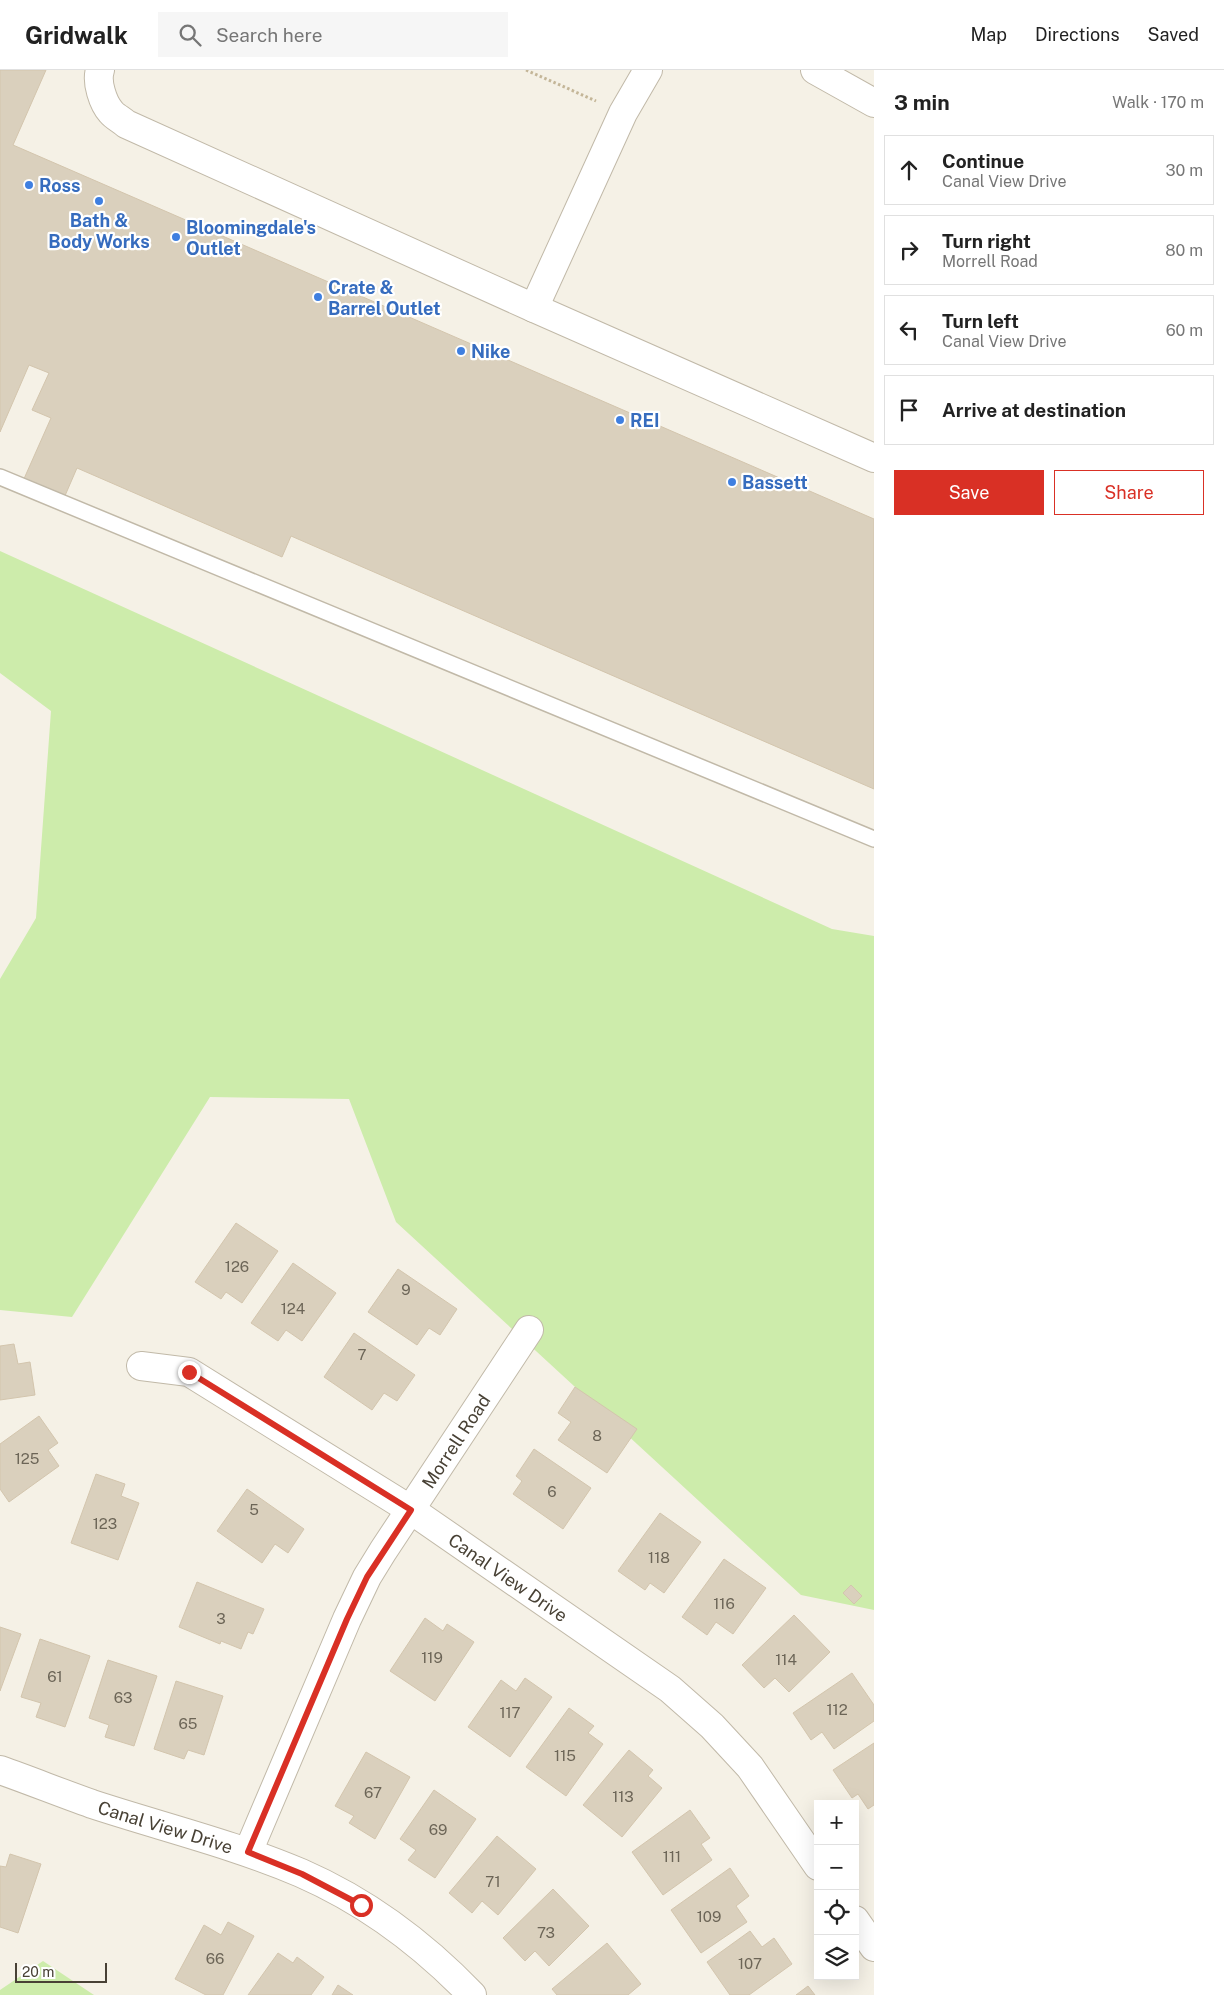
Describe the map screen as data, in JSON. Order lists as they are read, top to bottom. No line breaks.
{"streets":{"street":["Morrell Road","Canal View Drive"]},"crossings":[["Morrell Road","Canal View Drive"]],"places":["Ross","Bath & Body Works","Bloomingdale's Outlet","Crate & Barrel Outlet","Nike","REI","Bassett"],"house_numbers":["126","9","124","7","8","125","6","5","123","118","116","3","119","114","61","63","112","117","65","115","67","113","69","111","71","109","73","66","107"],"scale_bar":"20 m","page":{"header":"Gridwalk","search":"Search here","nav":["Map","Directions","Saved"],"heading":["3 min","Walk · 170 m"],"list":[["Continue","Canal View Drive","30 m"],["Turn right","Morrell Road","80 m"],["Turn left","Canal View Drive","60 m"],"Arrive at destination"],"buttons":["Save","Share"],"map_buttons":["+","−"],"scale":"20 m"}}
